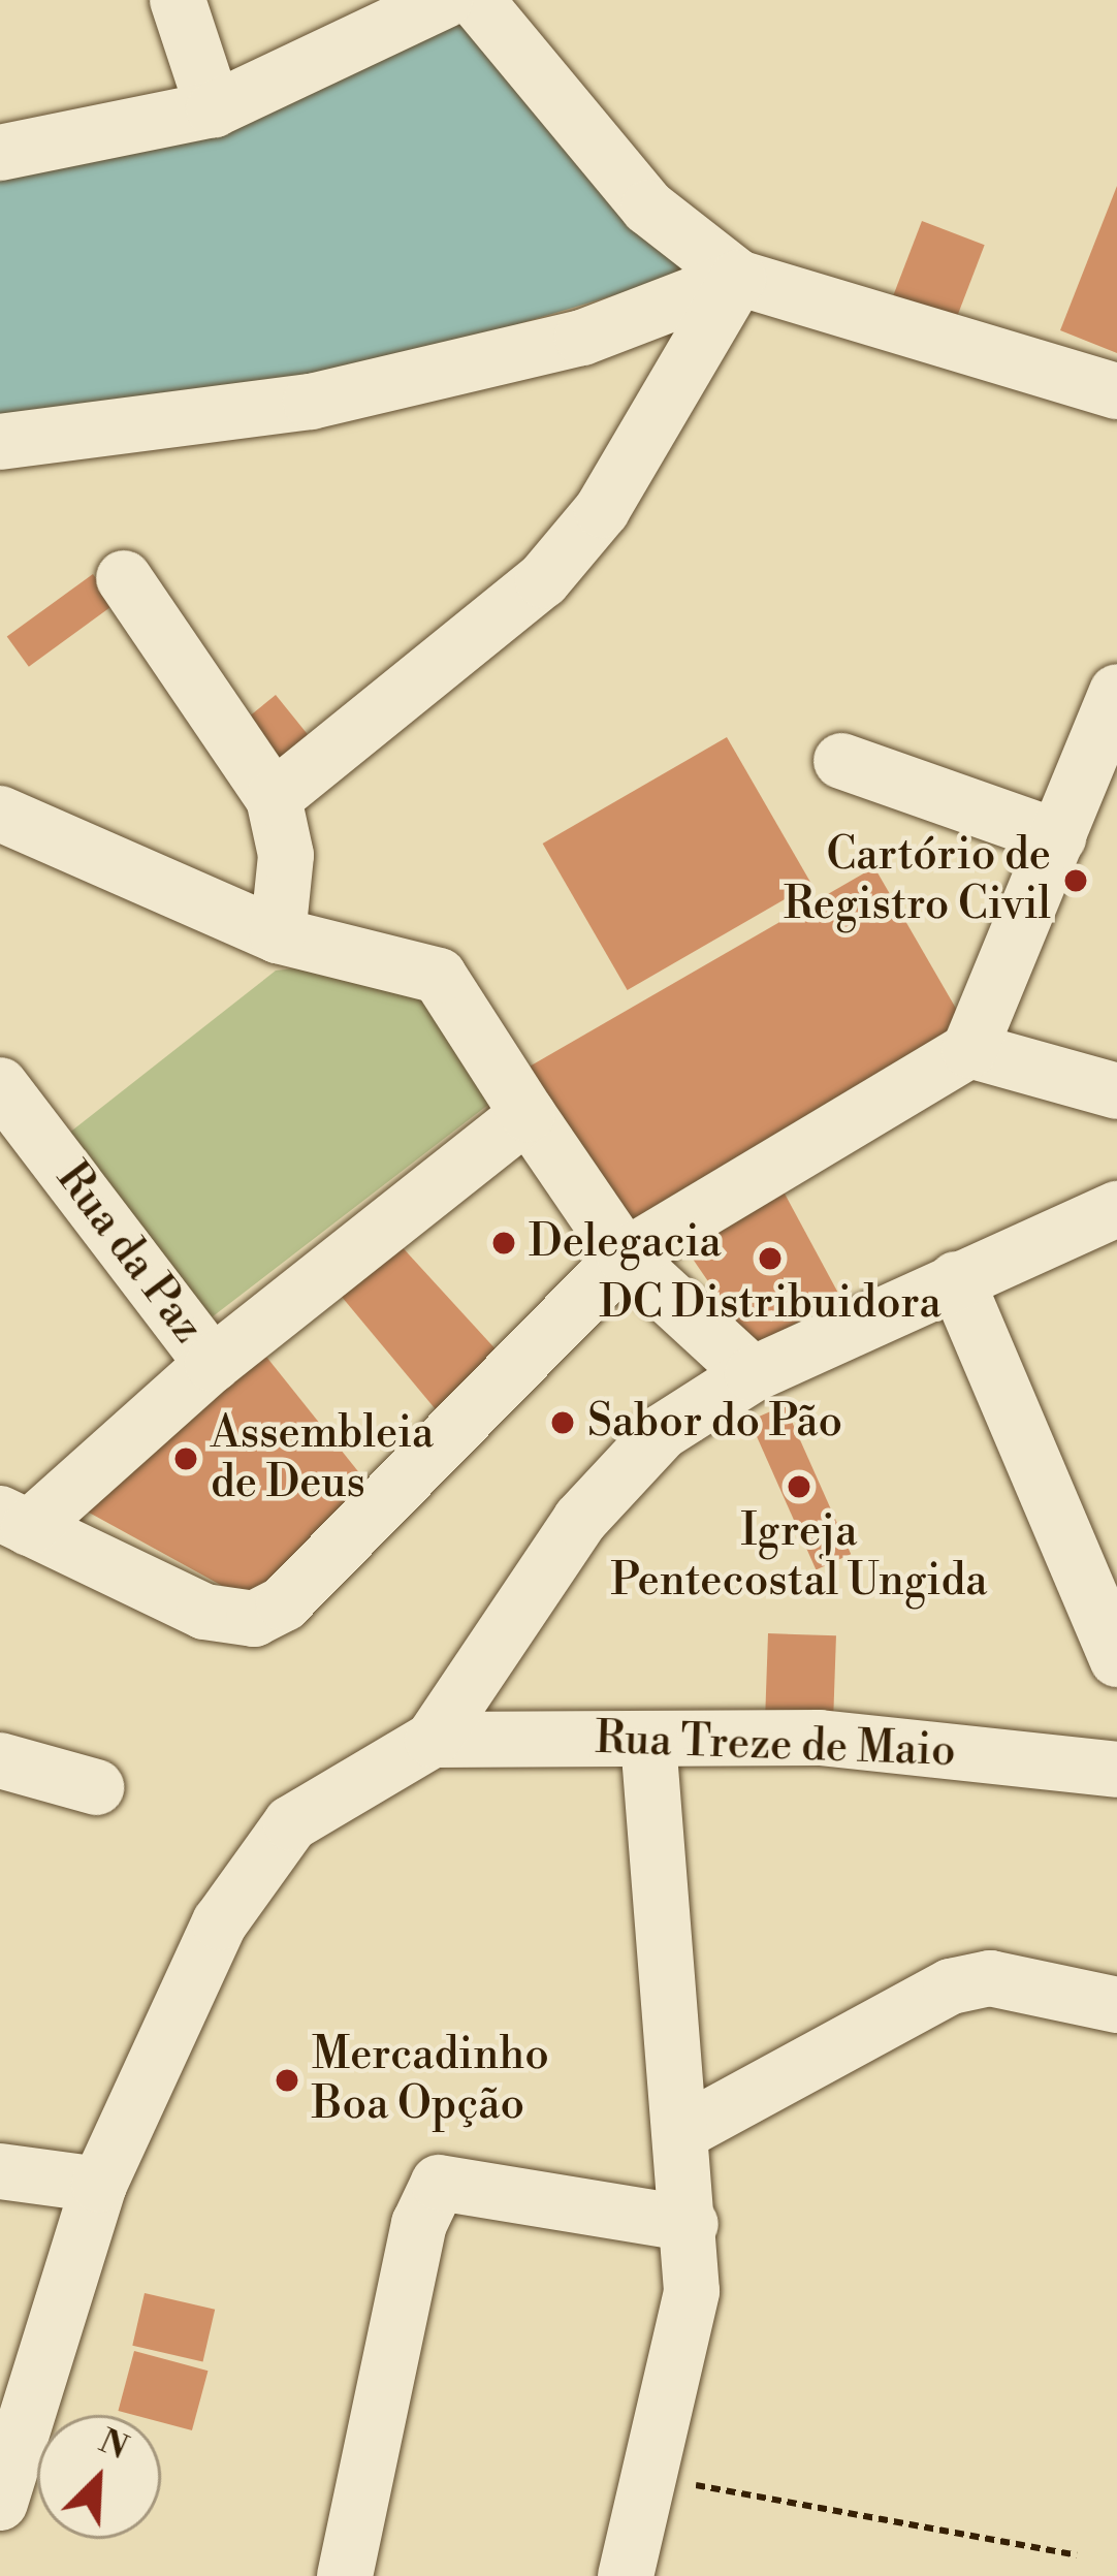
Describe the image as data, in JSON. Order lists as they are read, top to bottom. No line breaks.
{"streets":{"street":["Rua da Paz","Rua Treze de Maio"]},"places":["Cartório de Registro Civil","Delegacia","DC Distribuidora","Sabor do Pão","Assembleia de Deus","Igreja Pentecostal Ungida","Mercadinho Boa Opção"],"north":"top right"}
